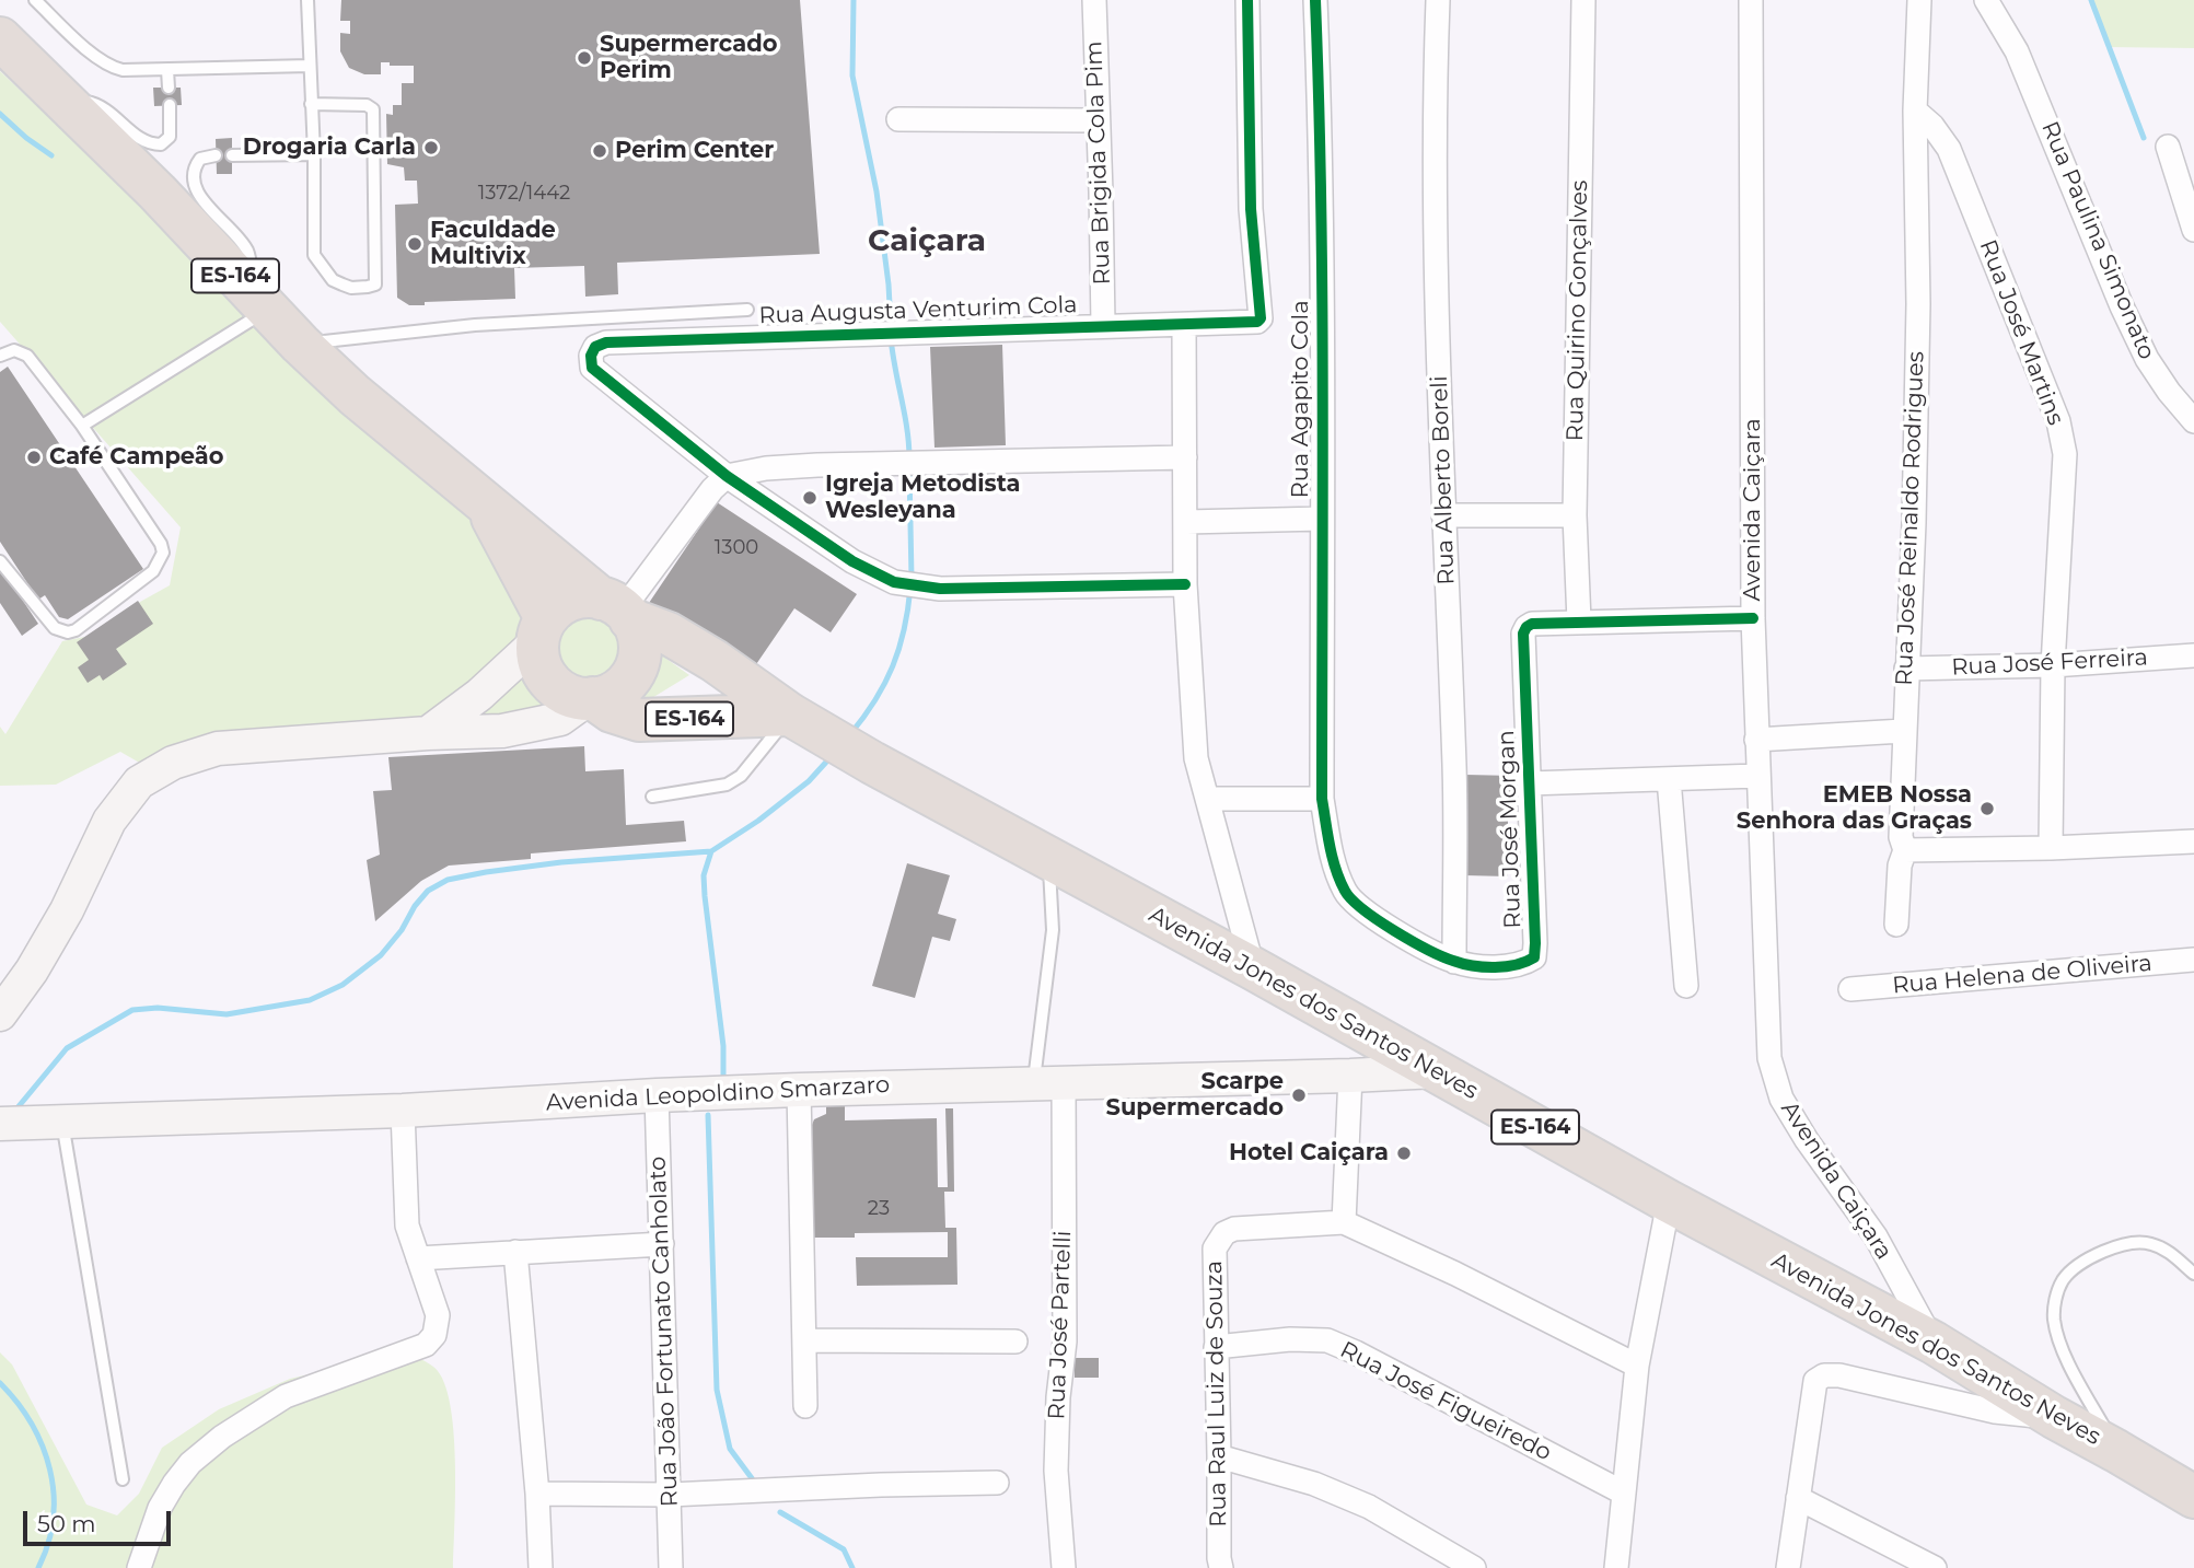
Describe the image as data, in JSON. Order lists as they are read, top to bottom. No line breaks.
{"streets":{"highway":["ES-164","Avenida Jones dos Santos Neves"],"street":["Rua Brigida Cola Pim","Rua Paulina Simonato","Rua Augusta Venturim Cola","Rua Quirino Gonçalves","Rua José Martins","Rua Agapito Cola","Rua Alberto Boreli","Avenida Caiçara","Rua José Reinaldo Rodrigues","Rua José Ferreira","Rua José Morgan","Rua Helena de Oliveira","Avenida Leopoldino Smarzaro","Rua José Partelli","Rua João Fortunato Canholato","Rua Raul Luiz de Souza","Rua José Figueiredo"]},"crossings":[["Rua Brigida Cola Pim","Rua Augusta Venturim Cola"],["ES-164","Avenida Jones dos Santos Neves"],["Rua Quirino Gonçalves","Rua José Morgan"],["Rua José Martins","Rua José Reinaldo Rodrigues"],["Rua José Martins","Rua José Ferreira"],["Rua Agapito Cola","Rua José Morgan"],["Rua Alberto Boreli","Rua José Morgan"],["Avenida Caiçara","Avenida Jones dos Santos Neves"],["Rua José Reinaldo Rodrigues","Rua José Ferreira"],["Avenida Jones dos Santos Neves","Avenida Leopoldino Smarzaro"],["Avenida Leopoldino Smarzaro","Rua José Partelli"],["Avenida Leopoldino Smarzaro","Rua João Fortunato Canholato"],["Rua Raul Luiz de Souza","Rua José Figueiredo"]],"districts":["Caiçara"],"places":["Supermercado Perim","Drogaria Carla","Perim Center","Faculdade Multivix","Café Campeão","Igreja Metodista Wesleyana","EMEB Nossa Senhora das Graças","Scarpe Supermercado","Hotel Caiçara"],"house_numbers":["1372/1442","1300","23"],"scale_bar":"50 m"}
